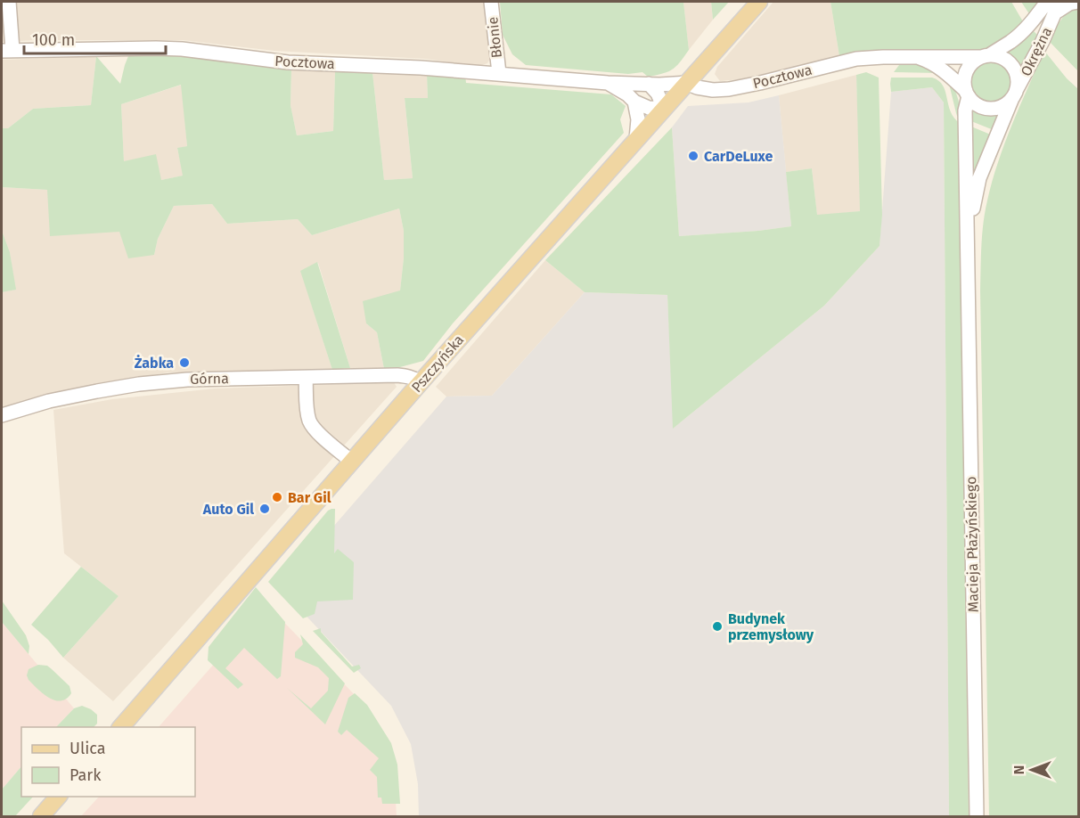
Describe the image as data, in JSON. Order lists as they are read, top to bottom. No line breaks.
{"streets":{"main road":["Pszczyńska"],"street":["Błonie","Okrężna","Pocztowa","Górna","Macieja Płażyńskiego"]},"crossings":[["Błonie","Pocztowa"],["Okrężna","Pocztowa"],["Okrężna","Macieja Płażyńskiego"],["Pocztowa","Pszczyńska"],["Pocztowa","Macieja Płażyńskiego"],["Pszczyńska","Górna"]],"places":["CarDeLuxe","Żabka","Bar Gil","Auto Gil","Budynek przemysłowy"],"legend":["Ulica","Park"],"scale_bar":"100 m","north":"left"}
